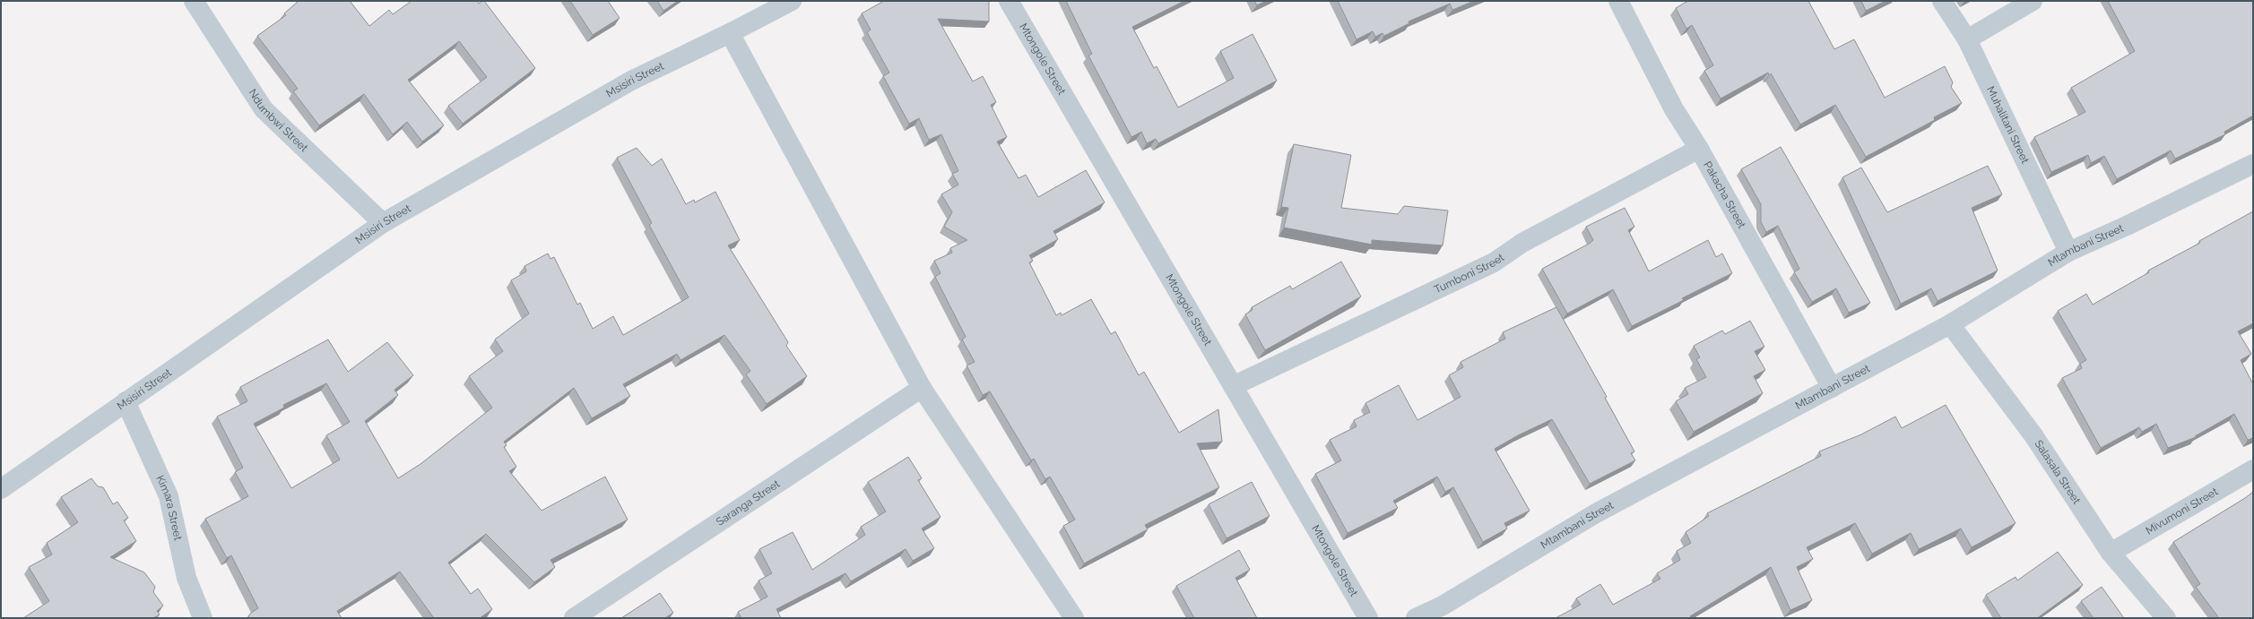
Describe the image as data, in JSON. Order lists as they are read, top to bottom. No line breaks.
{"streets":{"street":["Mtongole Street","Msisiri Street","Ndumbwi Street","Muhalitani Street","Pakacha Street","Mtambani Street","Tumboni Street","Salasala Street","Saranga Street","Kimara Street","Mivumoni Street"]},"crossings":[["Mtongole Street","Tumboni Street"],["Msisiri Street","Ndumbwi Street"],["Msisiri Street","Kimara Street"],["Muhalitani Street","Mtambani Street"],["Pakacha Street","Mtambani Street"],["Pakacha Street","Tumboni Street"],["Mtambani Street","Salasala Street"],["Salasala Street","Mivumoni Street"]]}
